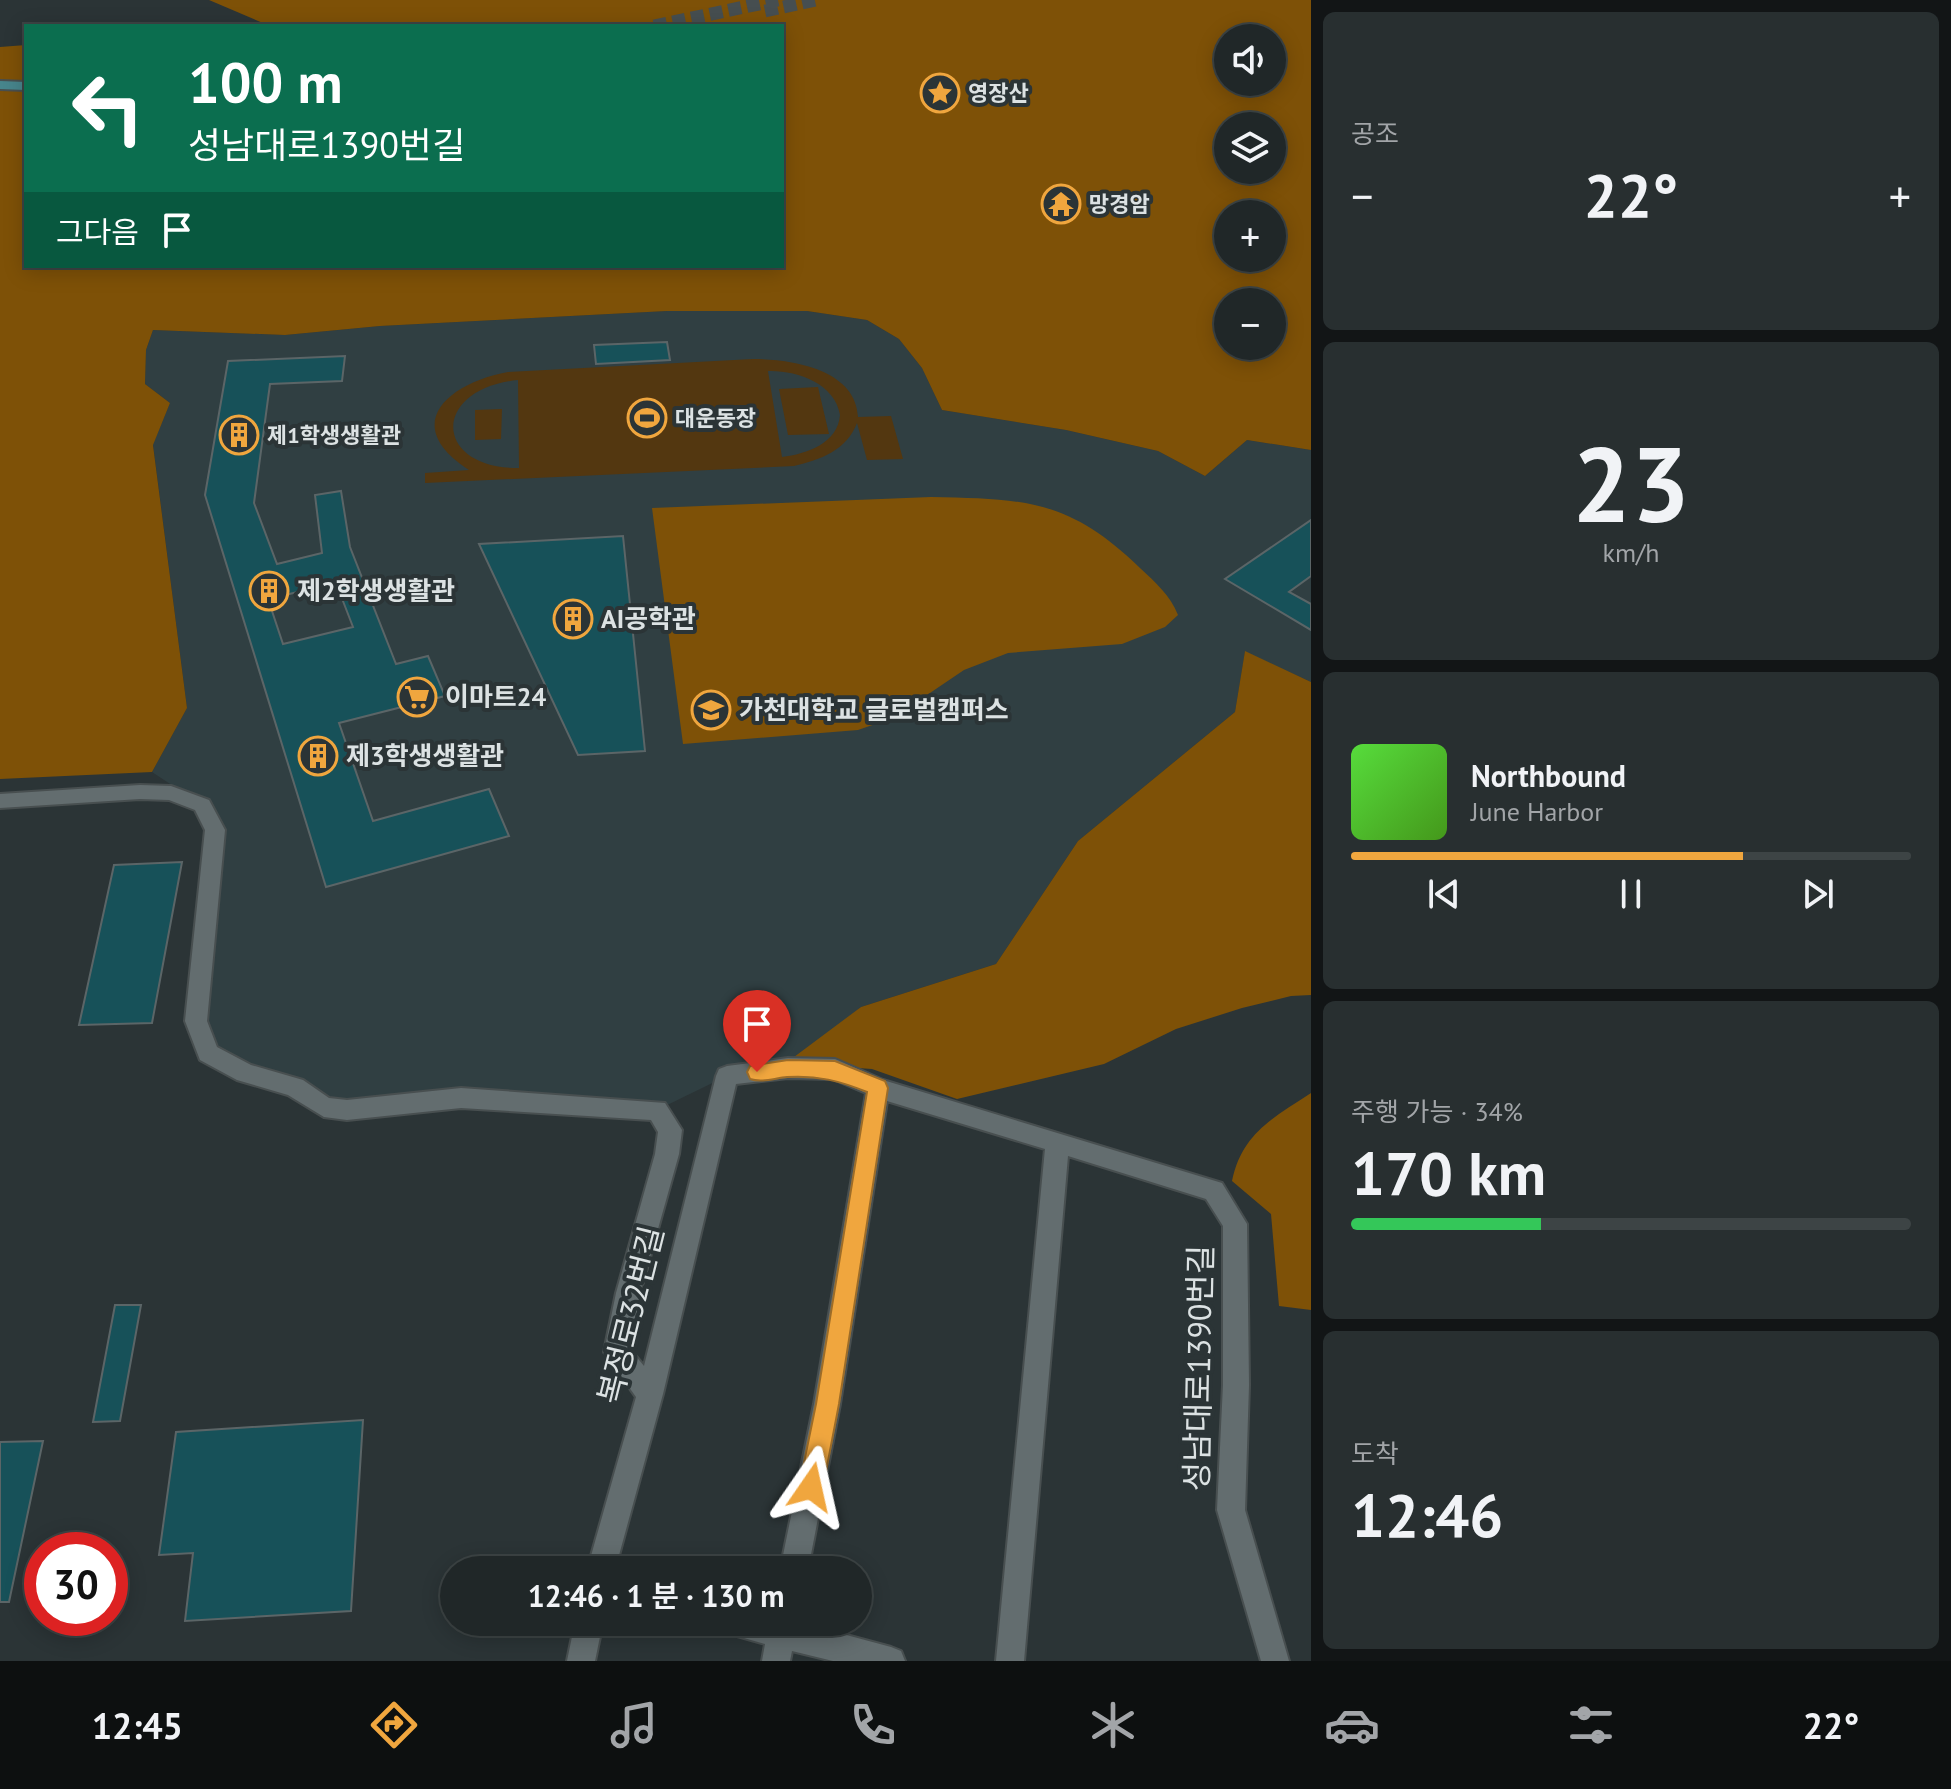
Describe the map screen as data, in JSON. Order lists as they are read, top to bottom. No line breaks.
{"streets":{"street":["복정로32번길","성남대로1390번길"]},"crossings":[["복정로32번길","성남대로1390번길"]],"places":{"place":["영장산"],"temple":["망경암"],"sports":["대운동장"],"building":["제1학생생활관","제2학생생활관","AI공학관","제3학생생활관"],"supermarket":["이마트24"],"school or university":["가천대학교 글로벌캠퍼스"]},"page":{"tile":["공조",["23","km/h"],["주행 가능 · 34%","170 km"],["도착","12:46"]],"map_buttons":["+","−"],"turn":["100 m","성남대로1390번길"],"heat":["−","22°","+"],"then":"그다음","song":["Northbound","June Harbor"],"limit":"30","trip":"12:46 · 1 분 · 130 m","tabs":["12:45","22°"]}}
